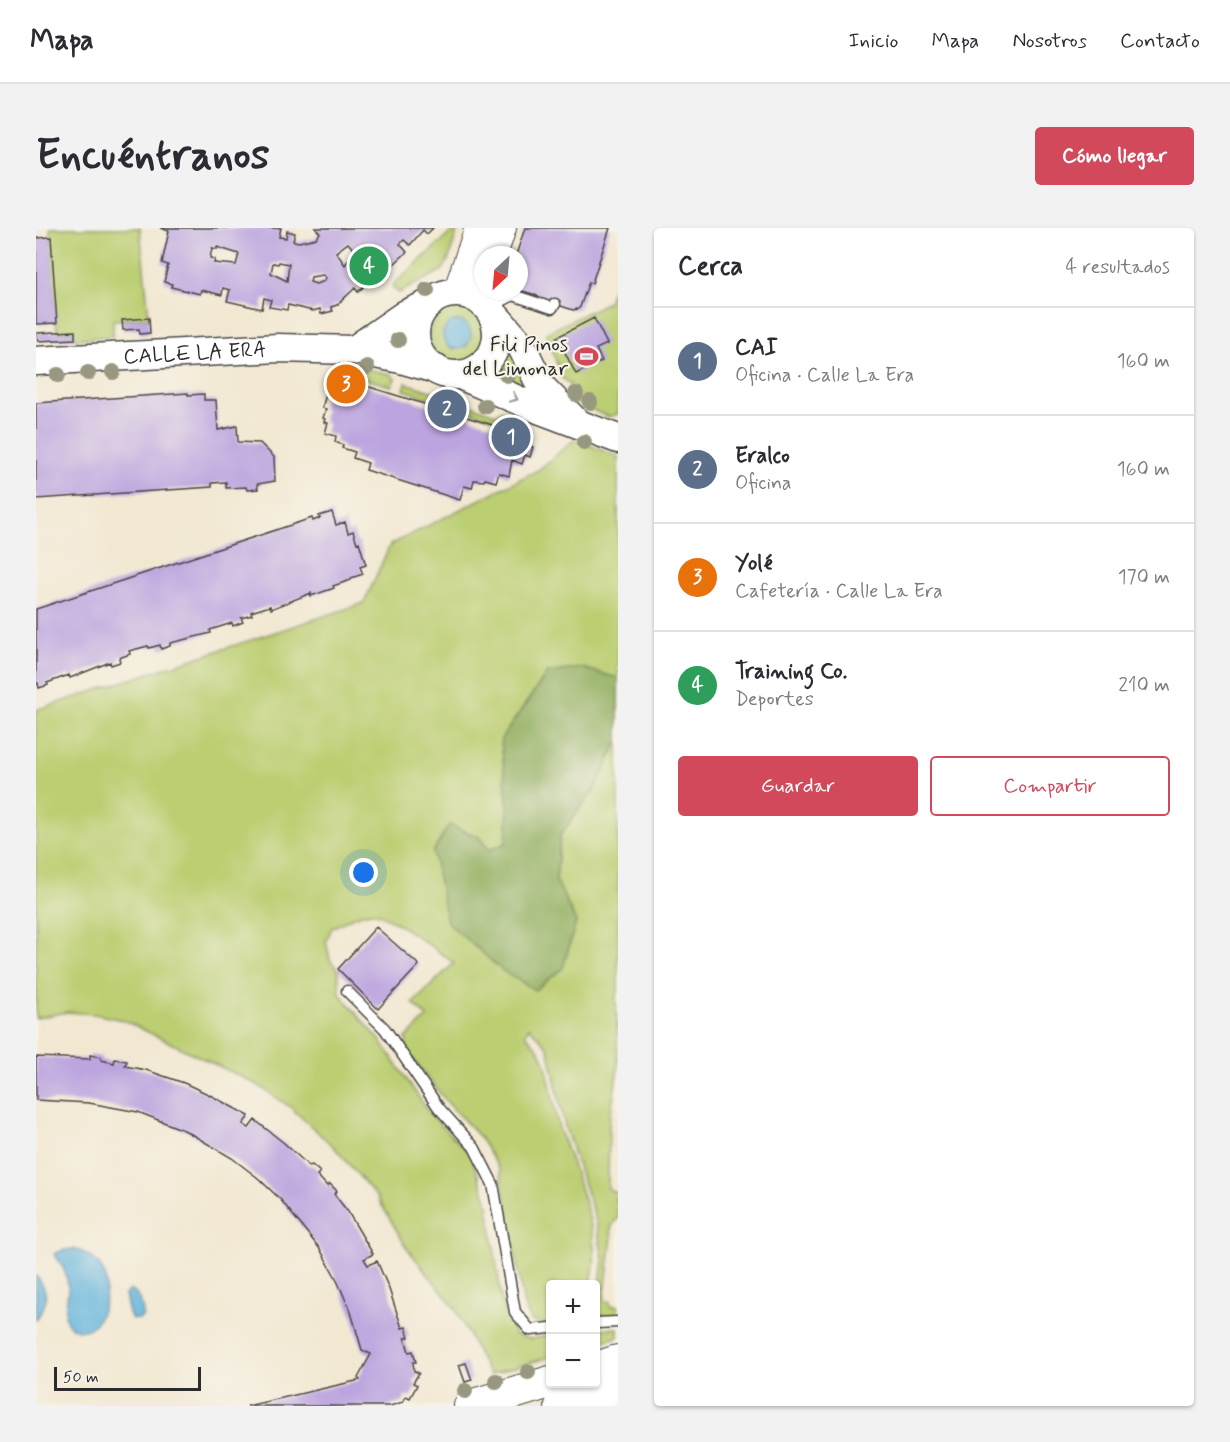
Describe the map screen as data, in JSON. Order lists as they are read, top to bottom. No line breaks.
{"streets":{"main road":["CALLE LA ERA"]},"places":{"sports":["Fili Pinos del Limonar"]},"scale_bar":"50 m","north":"bottom left","page":{"header":"Mapa","nav":["Inicio","Mapa","Nosotros","Contacto"],"buttons":["Cómo llegar",["Guardar","Compartir"]],"title":"Encuéntranos","heading":["Cerca","4 resultados"],"pins":["4","3","2","1"],"list":[{"mark":"1","name":"CAI","note":"Oficina · Calle La Era","value":"160 m"},{"mark":"2","name":"Eralco","note":"Oficina","value":"160 m"},{"mark":"3","name":"Yolé","note":"Cafetería · Calle La Era","value":"170 m"},{"mark":"4","name":"Training Co.","note":"Deportes","value":"210 m"}],"map_buttons":["+","−"],"scale":"50 m"}}
